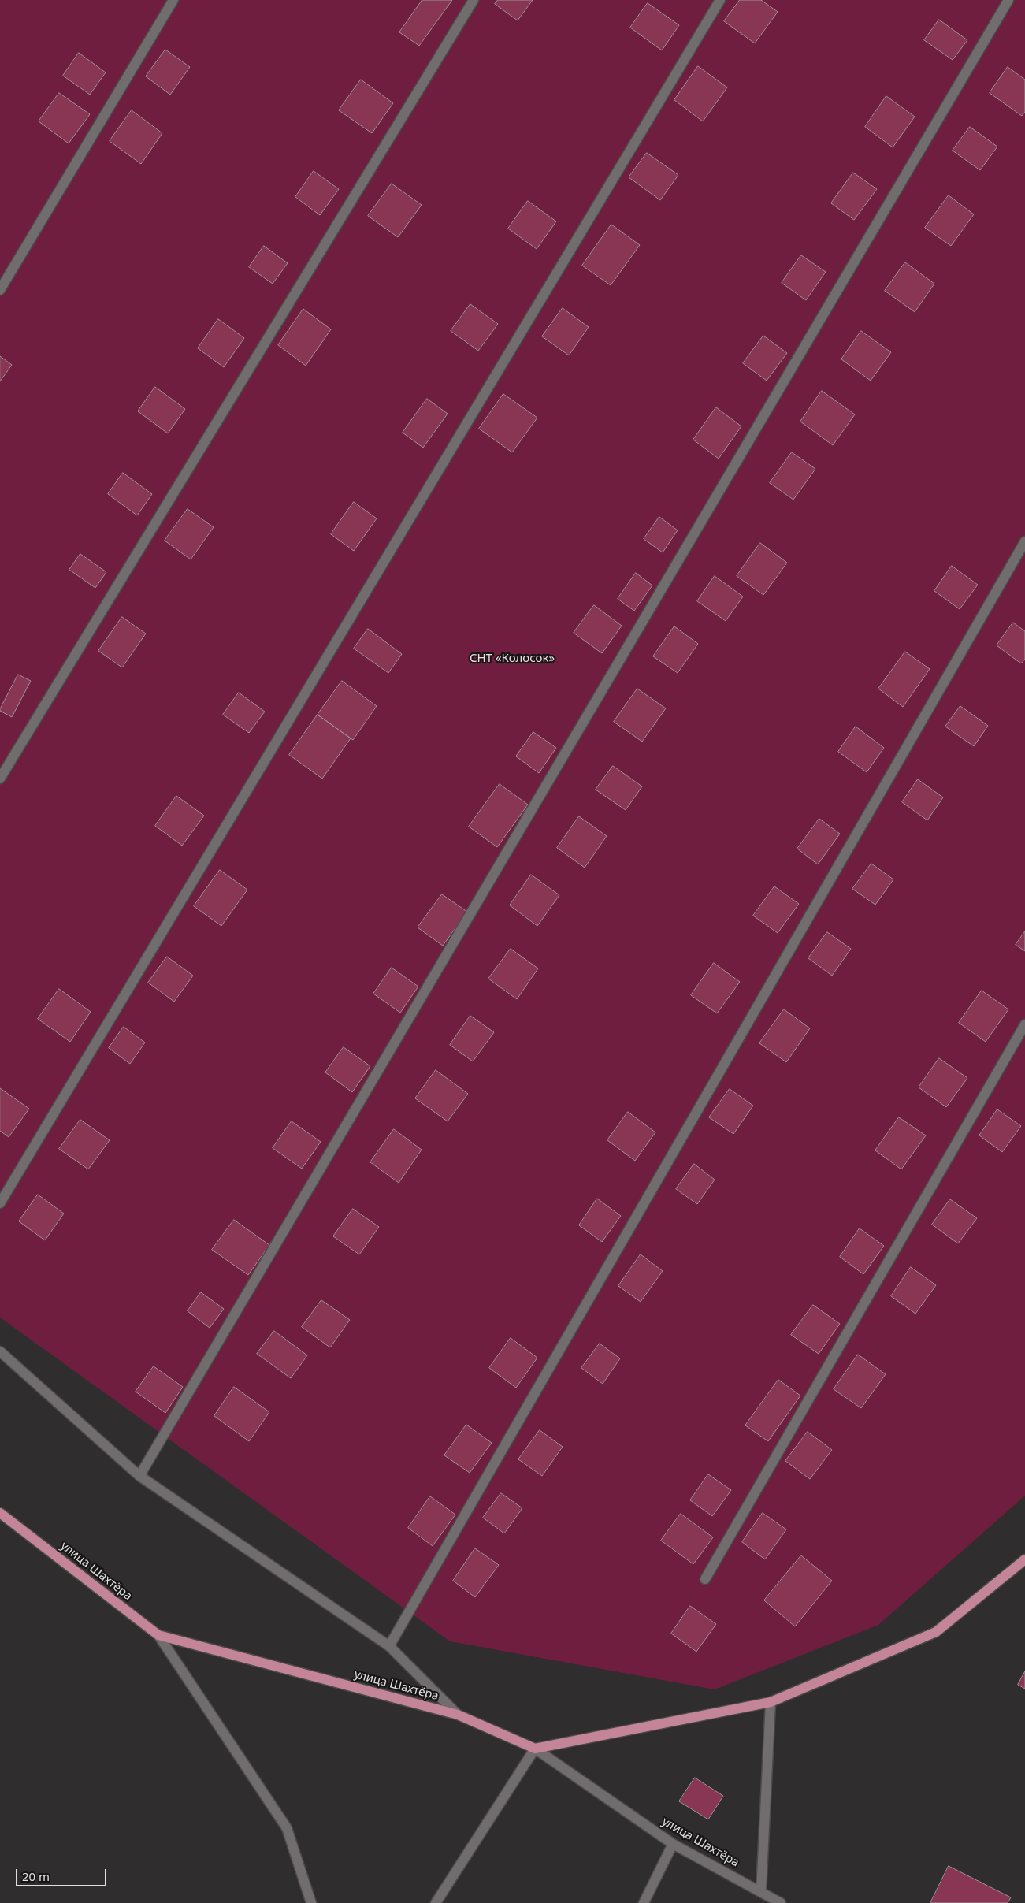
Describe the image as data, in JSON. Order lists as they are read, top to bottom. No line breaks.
{"streets":{"main road":["улица Шахтёра"]},"parks":["СНТ «Колосок»"],"scale_bar":"20 m"}
